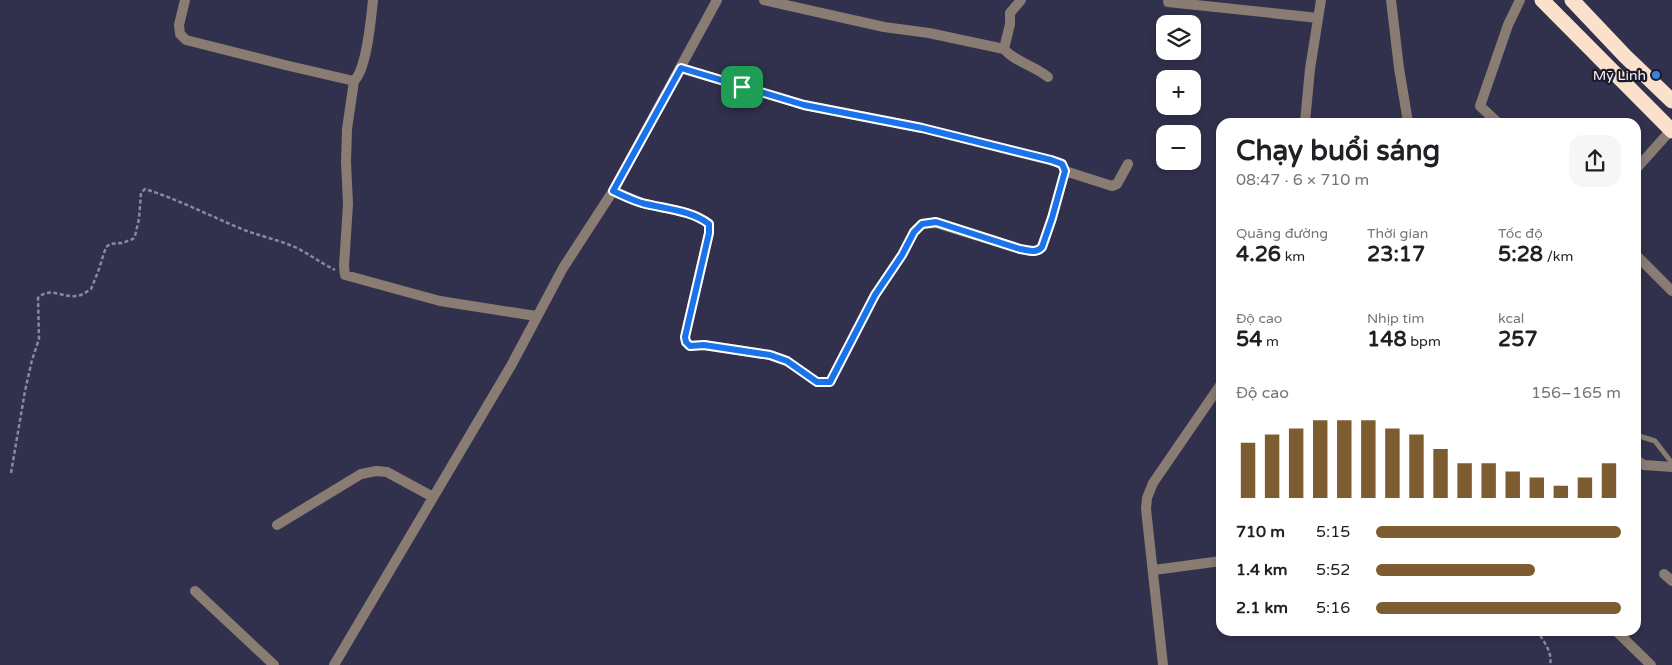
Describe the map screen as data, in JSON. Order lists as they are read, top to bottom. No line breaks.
{"places":["Mỹ Linh"],"page":{"map_buttons":["+","−"],"heading":["Chạy buổi sáng","08:47 · 6 × 710 m"],"stats":[["Quãng đường","4.26 km"],["Thời gian","23:17"],["Tốc độ","5:28 /km"],["Độ cao","54 m"],["Nhịp tim","148 bpm"],["kcal","257"]],"chart":["Độ cao","156–165 m"],"list":[{"name":"710 m","note":"5:15"},{"name":"1.4 km","note":"5:52"},{"name":"2.1 km","note":"5:16"}]}}
